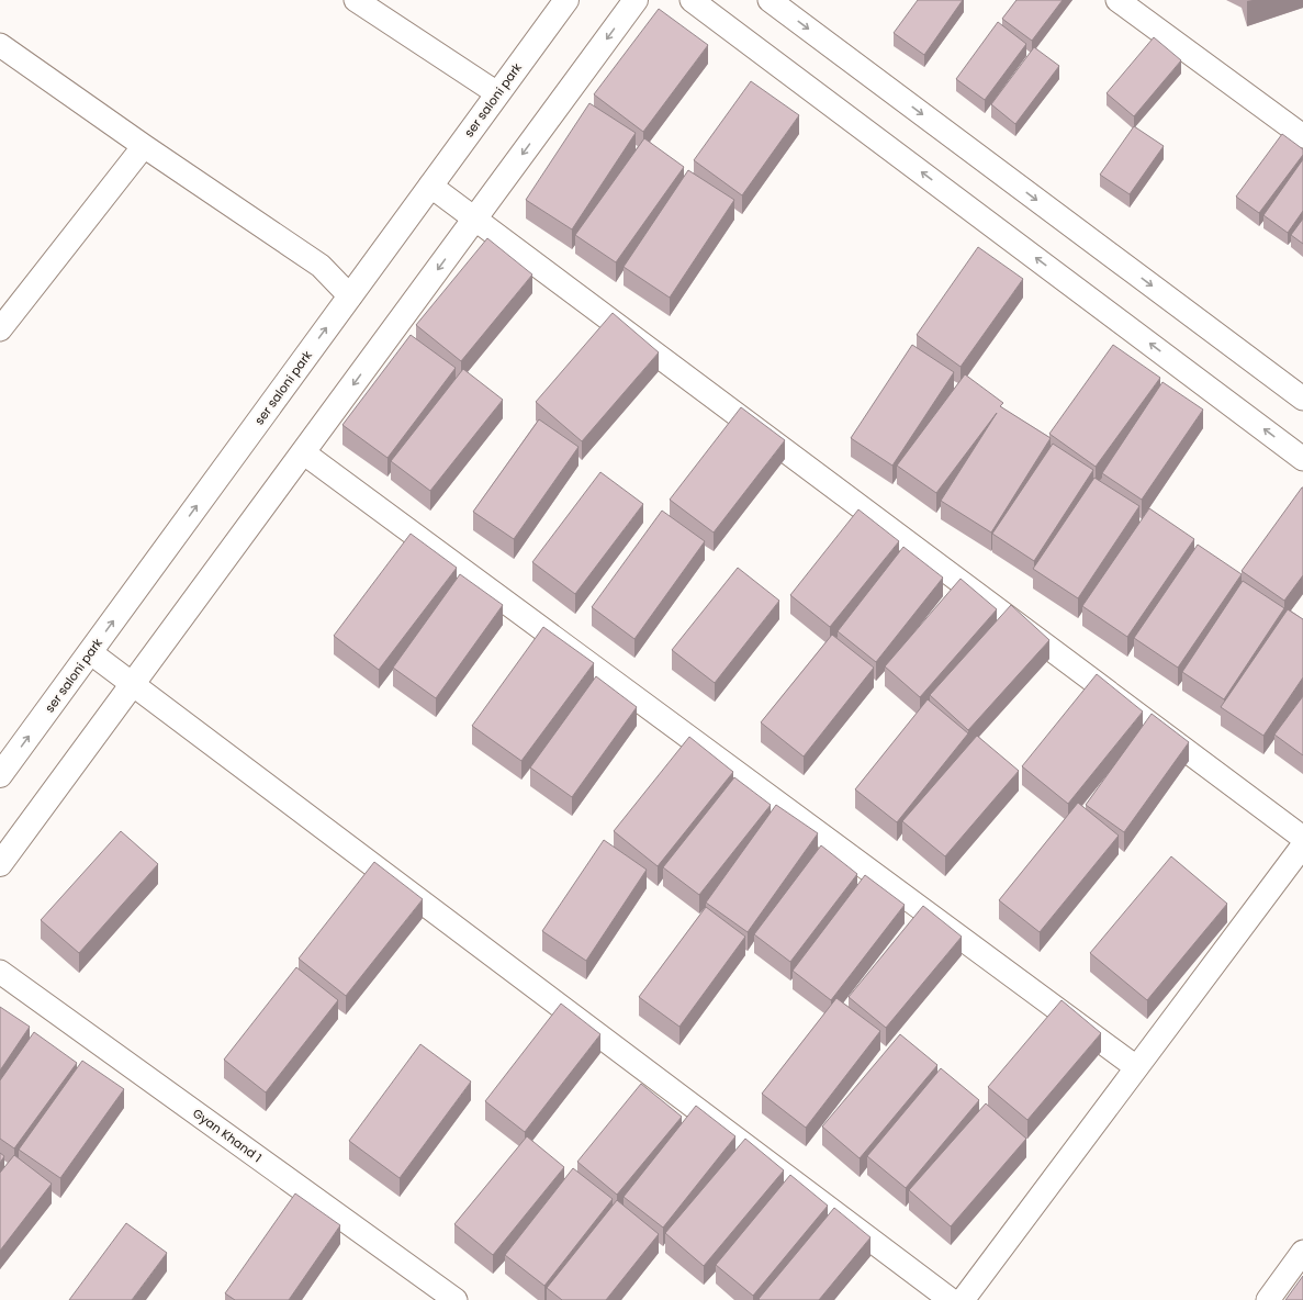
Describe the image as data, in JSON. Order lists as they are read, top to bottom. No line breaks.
{"streets":{"street":["ser saloni park","Gyan Khand 1"]}}
